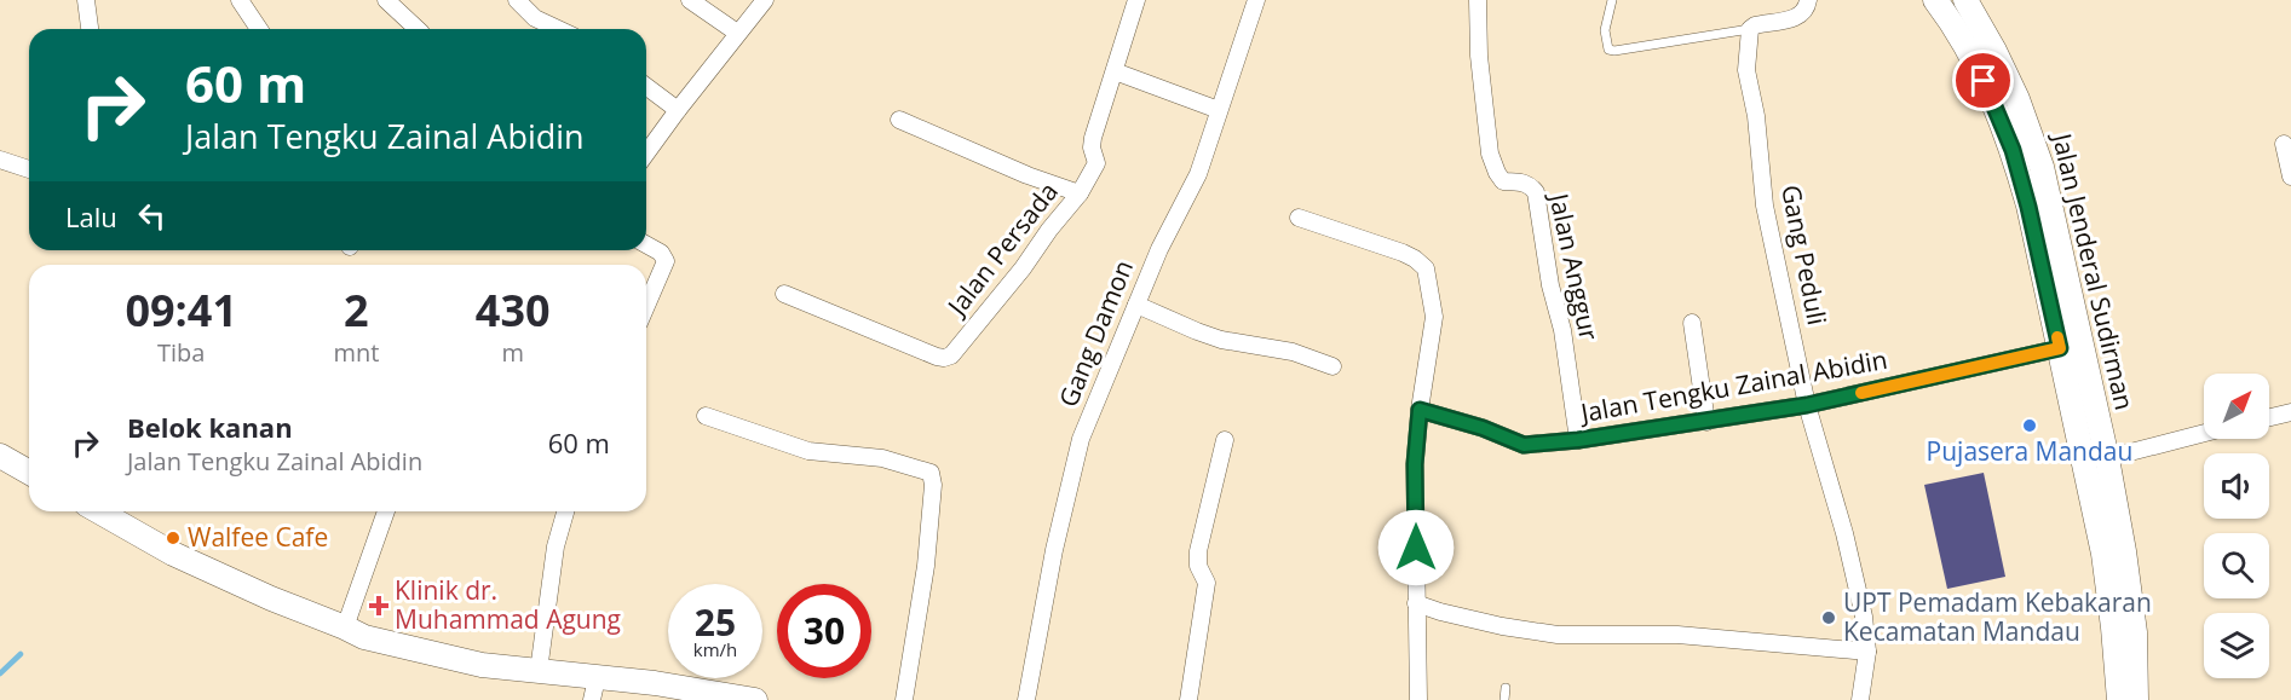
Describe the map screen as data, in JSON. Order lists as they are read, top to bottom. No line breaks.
{"streets":{"street":["Jalan Persada","Gang Peduli","Jalan Anggur","Jalan Jenderal Sudirman","Gang Damon","Jalan Tengku Zainal Abidin"]},"crossings":[["Gang Peduli","Jalan Tengku Zainal Abidin"],["Jalan Anggur","Jalan Tengku Zainal Abidin"],["Jalan Jenderal Sudirman","Jalan Tengku Zainal Abidin"]],"places":{"other":["Pujasera Mandau","Walfee Cafe","UPT Pemadam Kebakaran Kecamatan Mandau"],"health":["Klinik dr. Muhammad Agung"]},"north":"top right","page":{"turn":["60 m","Jalan Tengku Zainal Abidin"],"then":"Lalu","eta":["09:41","Tiba","2","mnt","430","m"],"list":[{"name":"Belok kanan","note":"Jalan Tengku Zainal Abidin","value":"60 m"}],"speed":"25 km/h","limit":"30"}}
